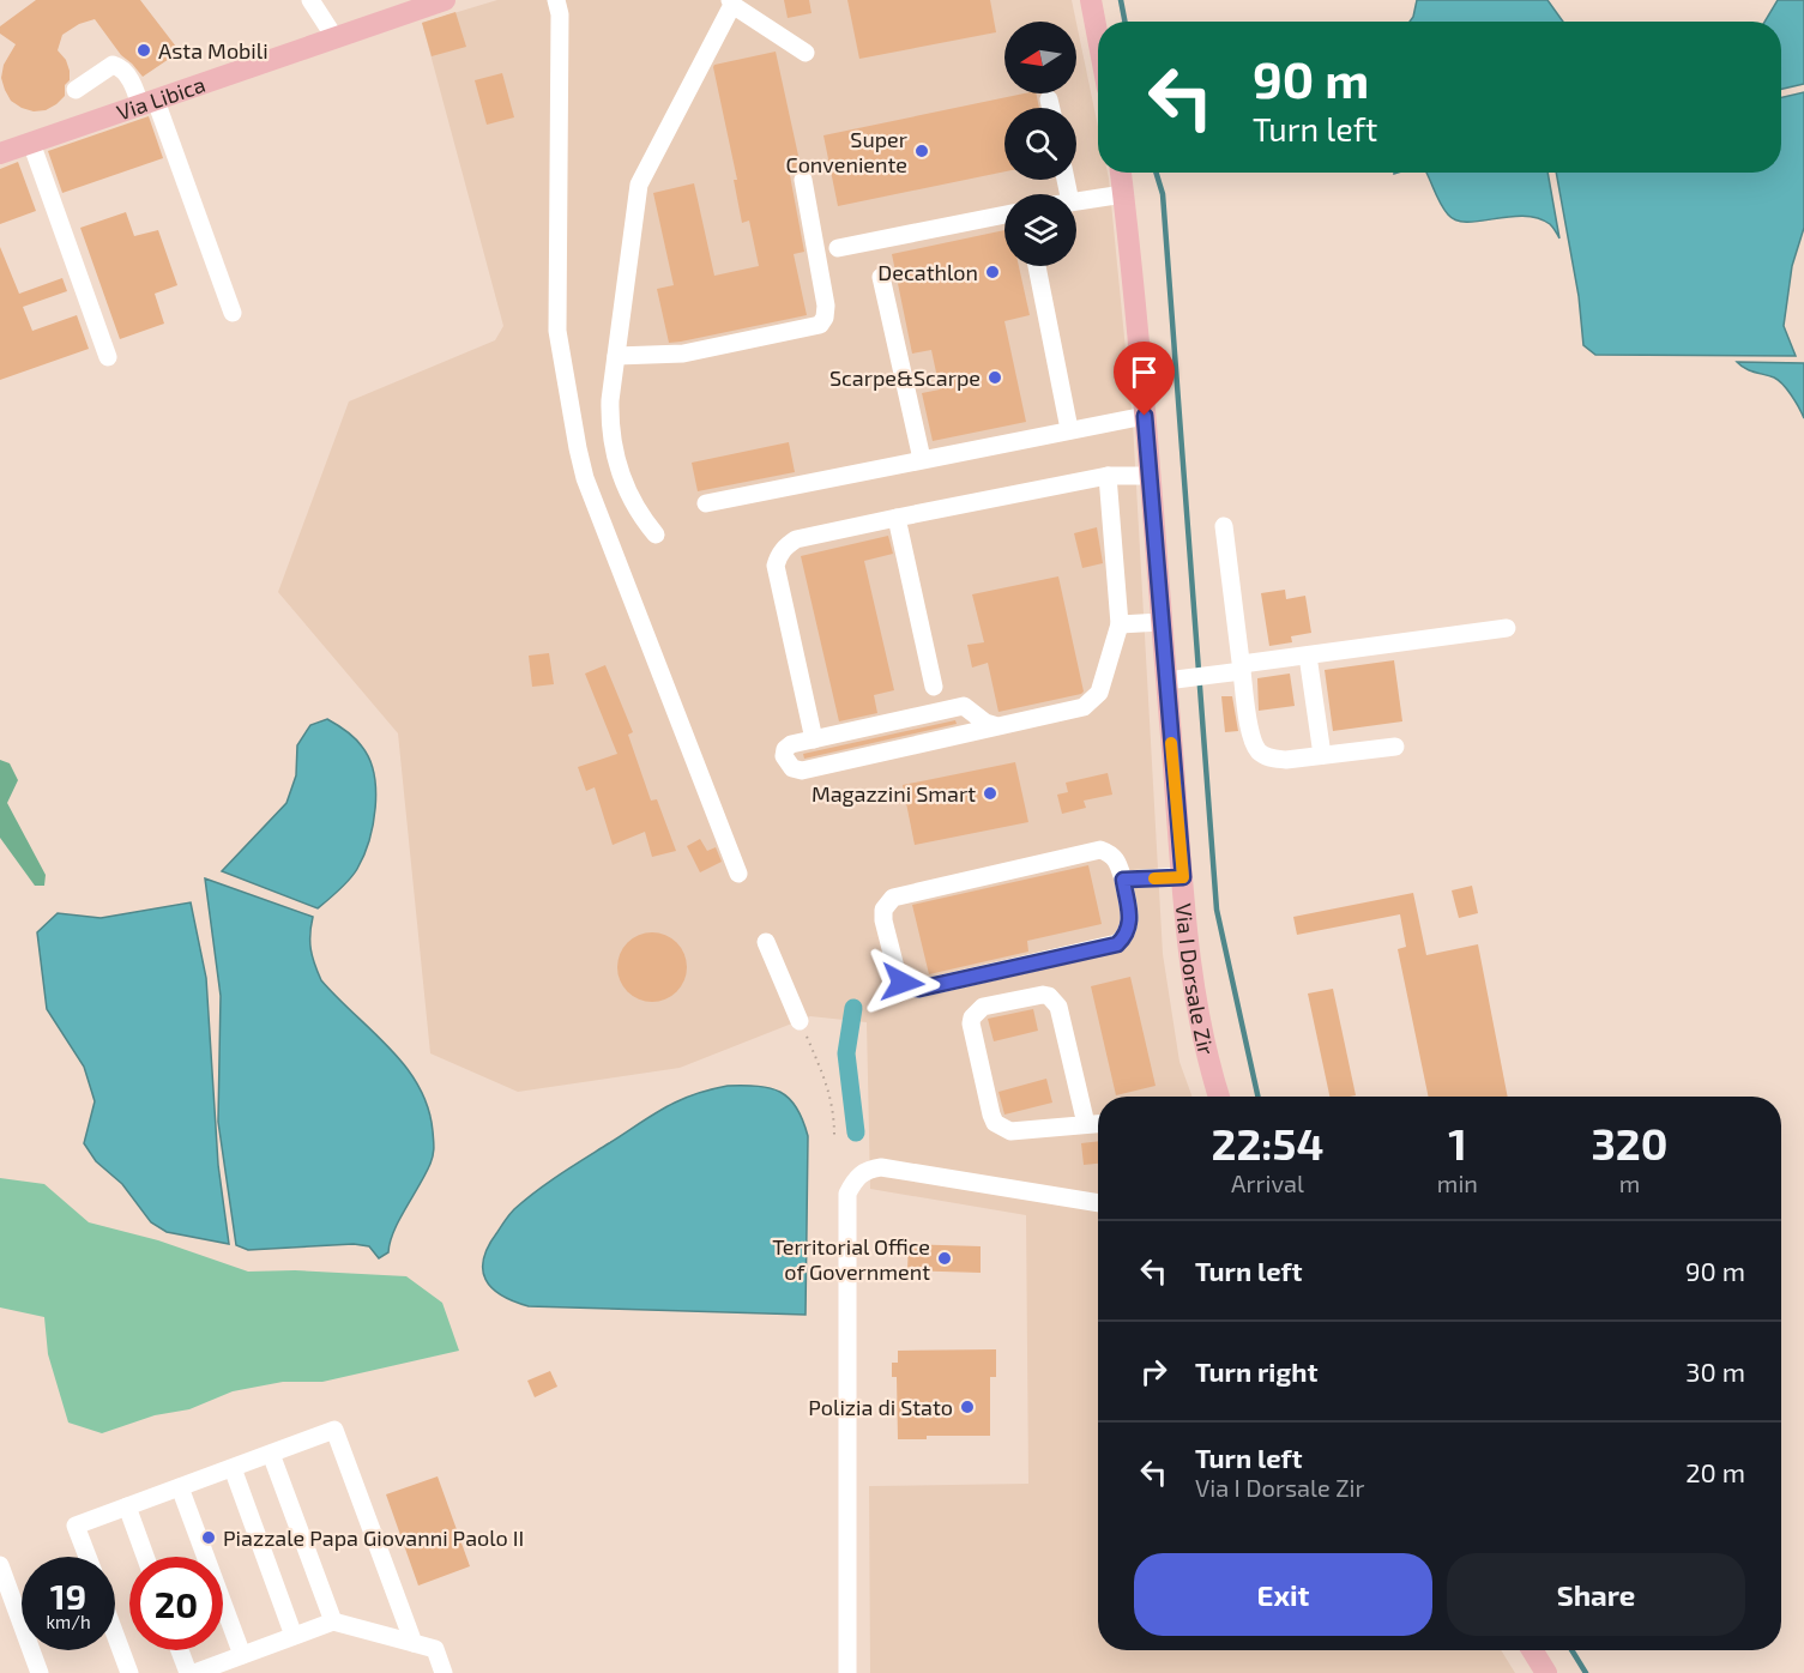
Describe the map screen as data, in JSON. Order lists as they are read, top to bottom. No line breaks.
{"streets":{"main road":["Via Libica","Via I Dorsale Zir"]},"places":["Asta Mobili","Super Conveniente","Decathlon","Scarpe&Scarpe","Magazzini Smart","Territorial Office of Government","Polizia di Stato","Piazzale Papa Giovanni Paolo II"],"north":"left","page":{"turn":["90 m","Turn left"],"eta":["22:54","Arrival","1","min","320","m"],"list":[{"name":"Turn left","value":"90 m"},{"name":"Turn right","value":"30 m"},{"name":"Turn left","note":"Via I Dorsale Zir","value":"20 m"}],"buttons":["Exit","Share"],"speed":"19 km/h","limit":"20"}}
